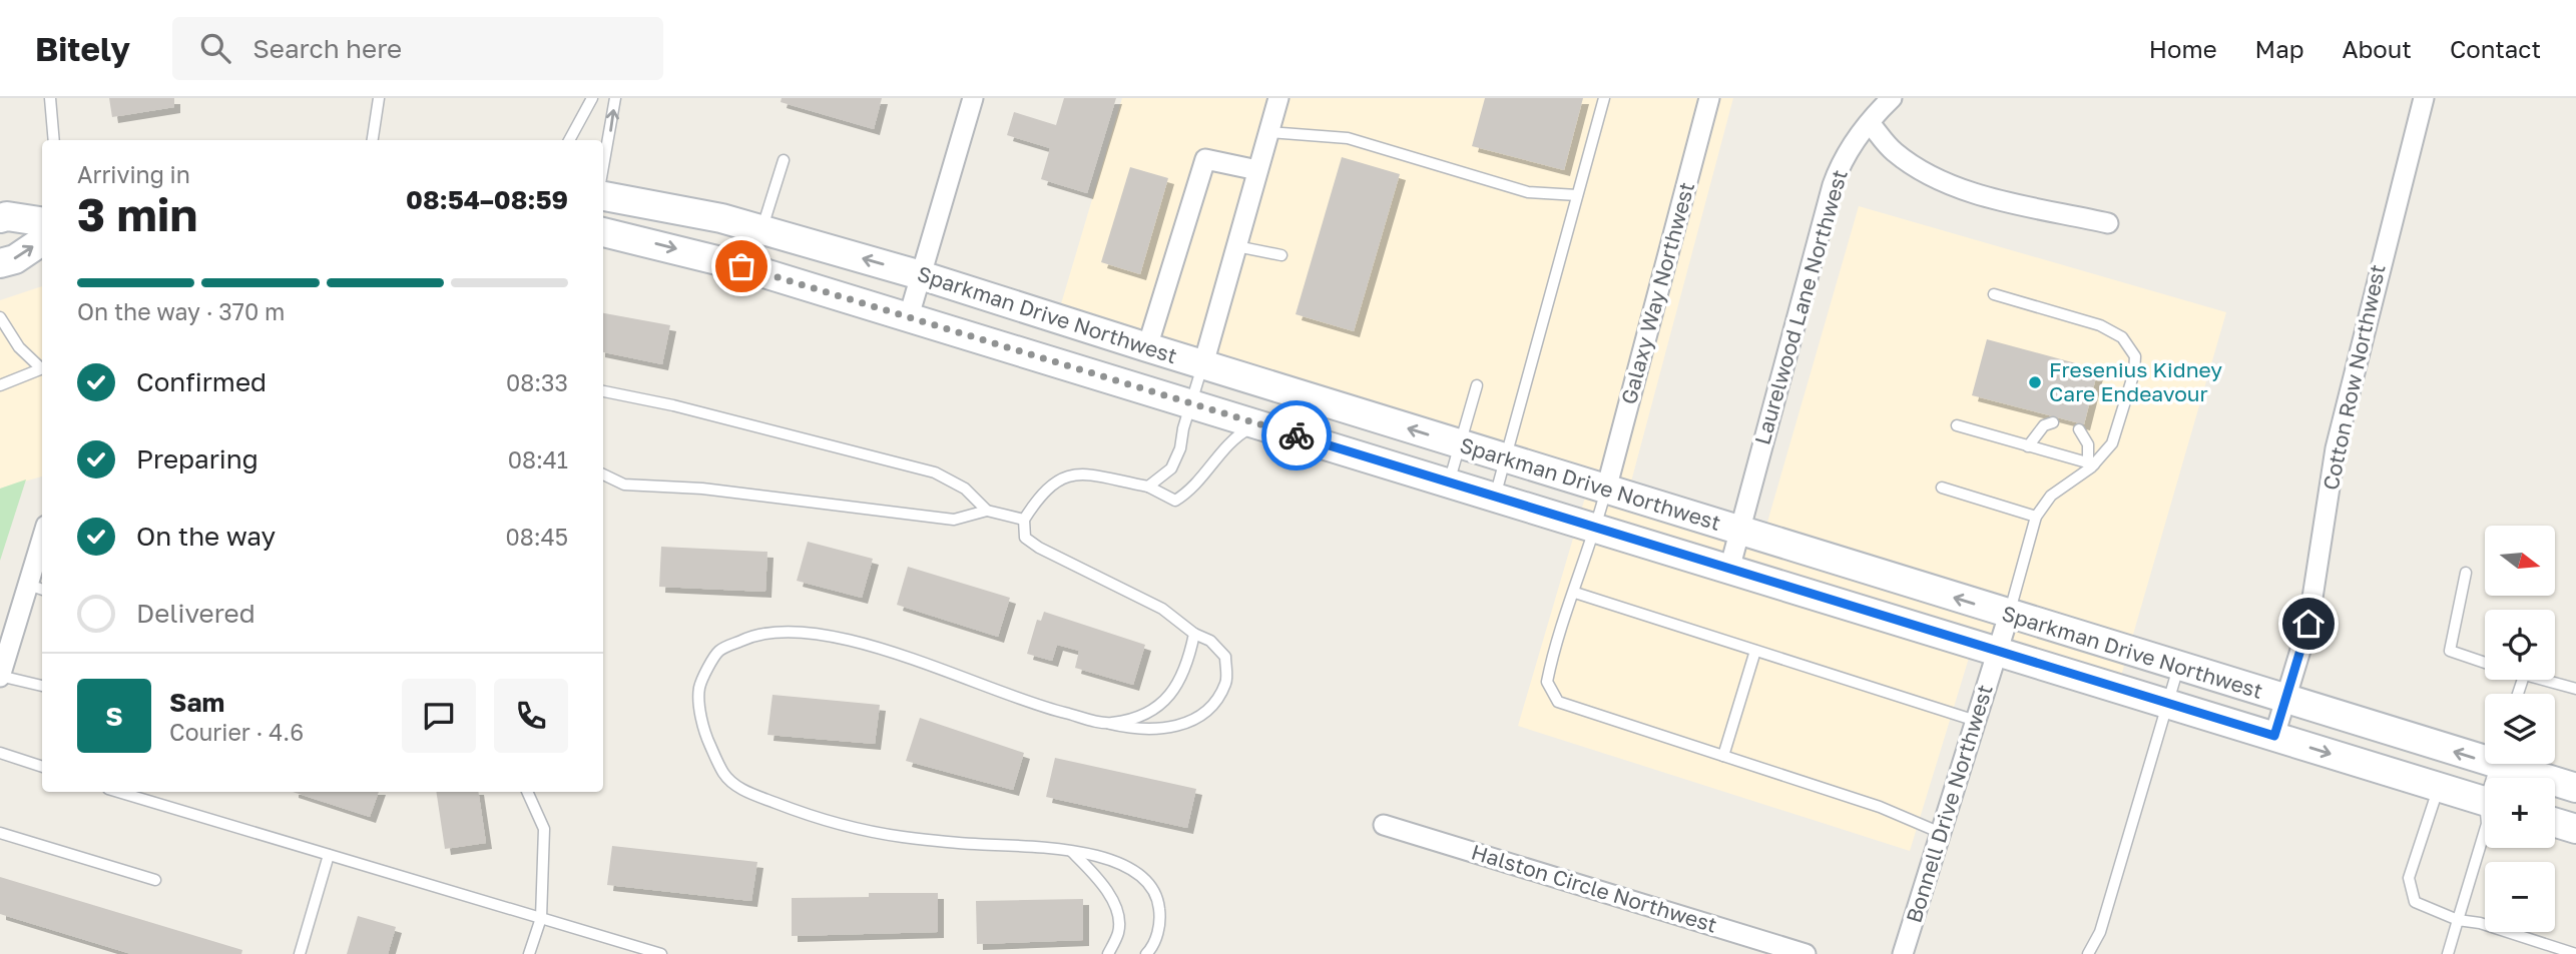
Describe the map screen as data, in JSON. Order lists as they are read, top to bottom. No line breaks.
{"streets":{"main road":["Sparkman Drive Northwest"],"street":["Galaxy Way Northwest","Laurelwood Lane Northwest","Cotton Row Northwest","Bonnell Drive Northwest","Halston Circle Northwest"]},"crossings":[["Galaxy Way Northwest","Sparkman Drive Northwest"],["Laurelwood Lane Northwest","Sparkman Drive Northwest"],["Sparkman Drive Northwest","Cotton Row Northwest"],["Sparkman Drive Northwest","Bonnell Drive Northwest"]],"places":["Fresenius Kidney Care Endeavour"],"north":"right","page":{"header":"Bitely","search":"Search here","nav":["Home","Map","About","Contact"],"heading":["3 min","Arriving in","08:54–08:59"],"panel":["Sam","Courier · 4.6"],"bar":"On the way · 370 m","list":[["Confirmed","08:33"],["Preparing","08:41"],["On the way","08:45"],"Delivered"],"map_buttons":["+","−"],"round":"S"}}
